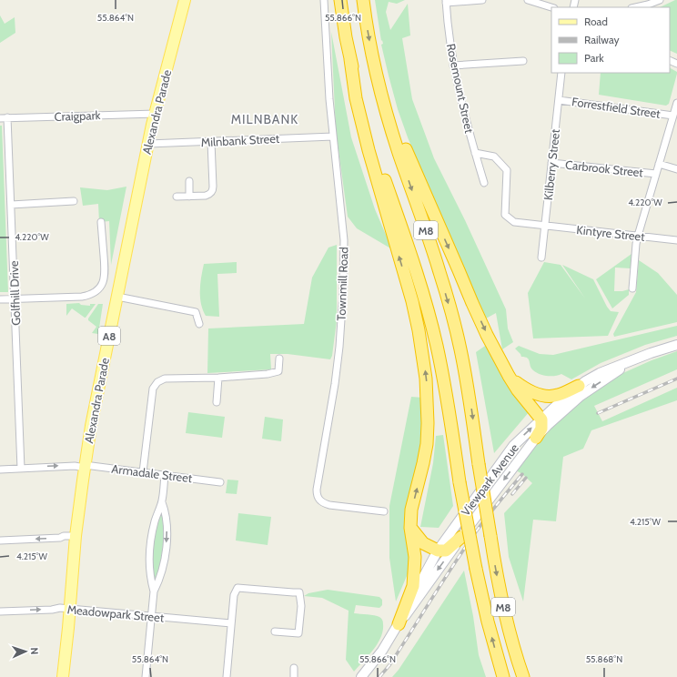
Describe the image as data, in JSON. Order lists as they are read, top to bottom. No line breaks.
{"streets":{"highway":["M8"],"main road":["Alexandra Parade","A8"],"street":["Rosemount Street","Forrestfield Street","Craigpark","Milnbank Street","Kilberry Street","Carbrook Street","Kintyre Street","Townmill Road","Golfhill Drive","Armadale Street","Viewpark Avenue","Meadowpark Street"]},"crossings":[["Forrestfield Street","Kilberry Street"],["Alexandra Parade","Craigpark"],["Alexandra Parade","Milnbank Street"],["Alexandra Parade","Armadale Street"],["Alexandra Parade","Meadowpark Street"],["Craigpark","Golfhill Drive"],["Milnbank Street","Townmill Road"],["Kilberry Street","Carbrook Street"],["Kilberry Street","Kintyre Street"],["Golfhill Drive","Armadale Street"]],"districts":["MILNBANK"],"legend":["Road","Railway","Park"],"north":"right","coordinates":["55.864°N","55.866°N","4.220°W","4.215°W","55.868°N"]}
